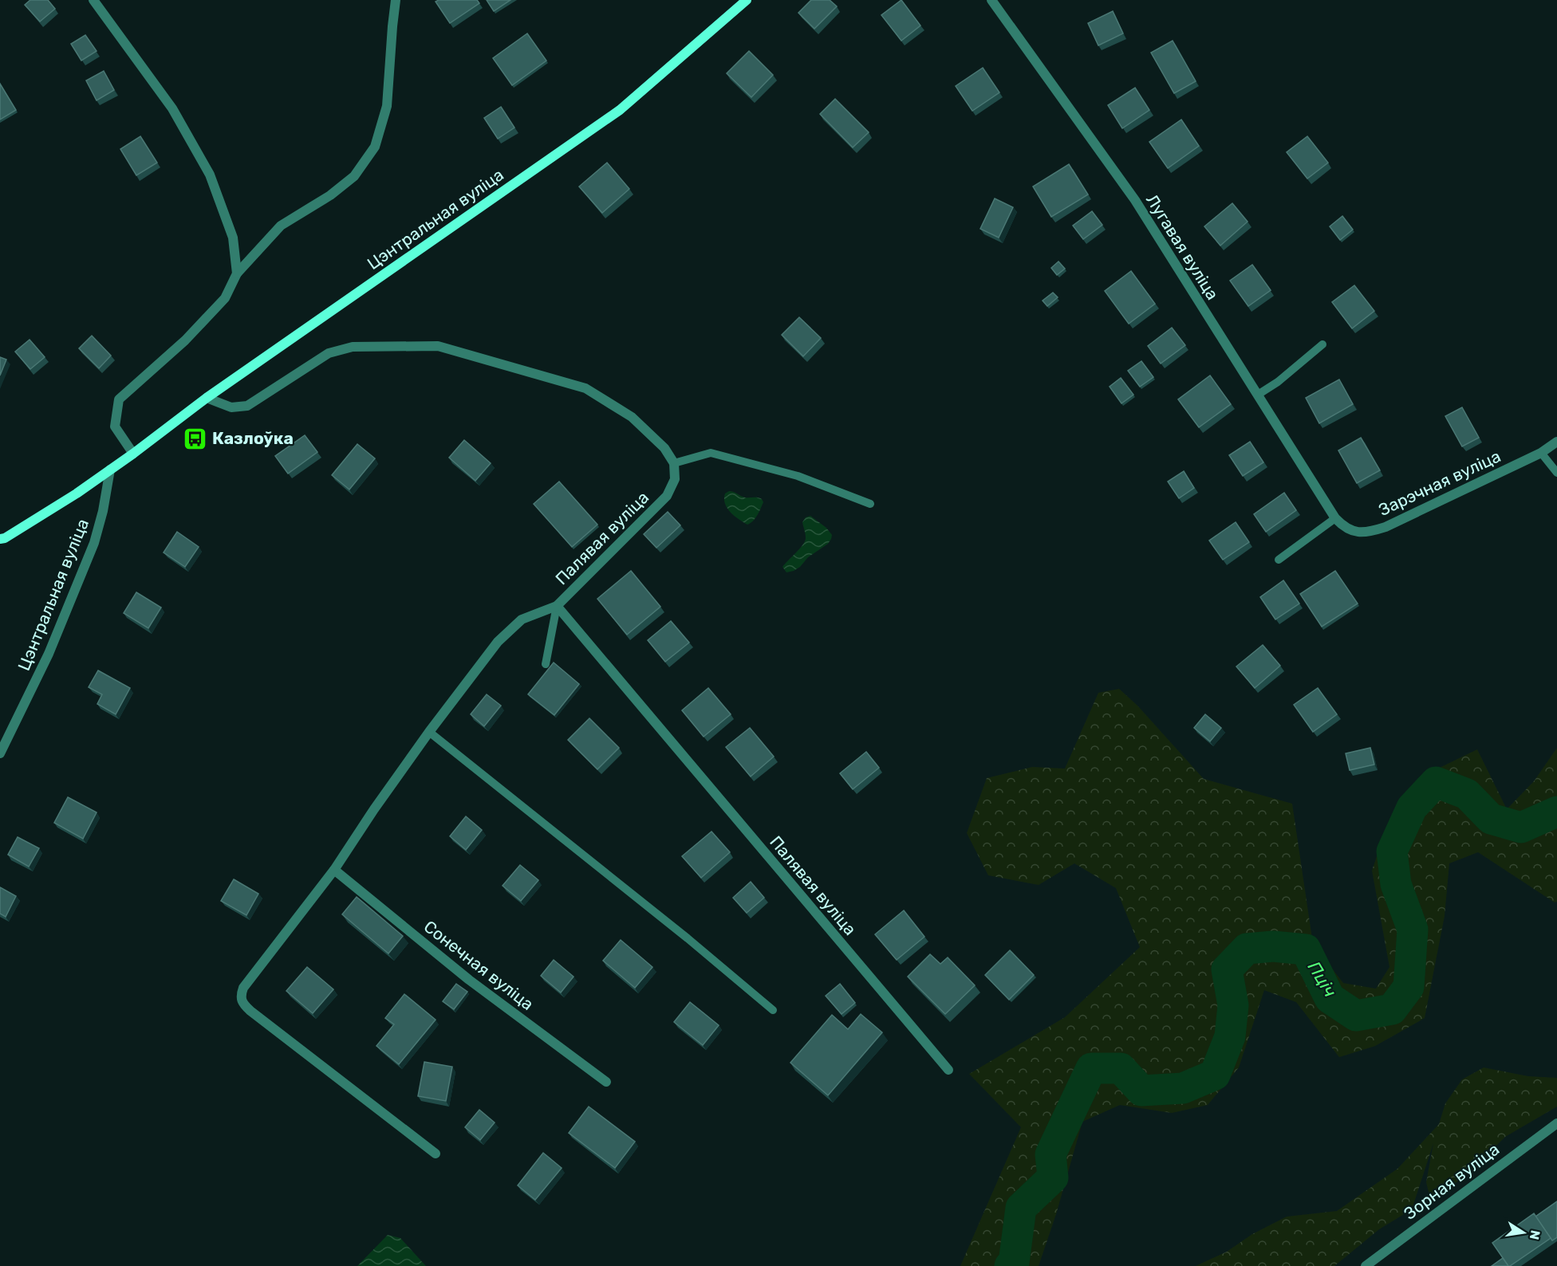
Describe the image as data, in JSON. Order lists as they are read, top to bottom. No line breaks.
{"streets":{"main road":["Цэнтральная вуліца"],"street":["Лугавая вуліца","Зарэчная вуліца","Палявая вуліца","Сонечная вуліца","Зорная вуліца"]},"crossings":[["Лугавая вуліца","Зарэчная вуліца"]],"water":["Пціч"],"places":{"bus stop":["Казлоўка"]},"north":"right"}
